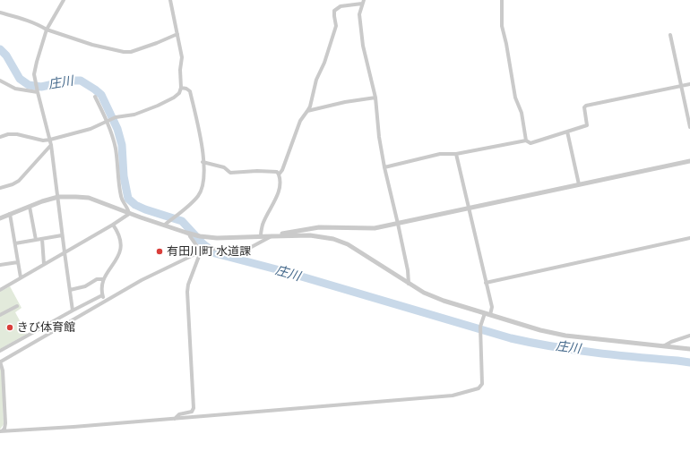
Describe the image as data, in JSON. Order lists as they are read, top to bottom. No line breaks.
{"water":["庄川"],"places":["有田川町 水道課","きび体育館"]}
